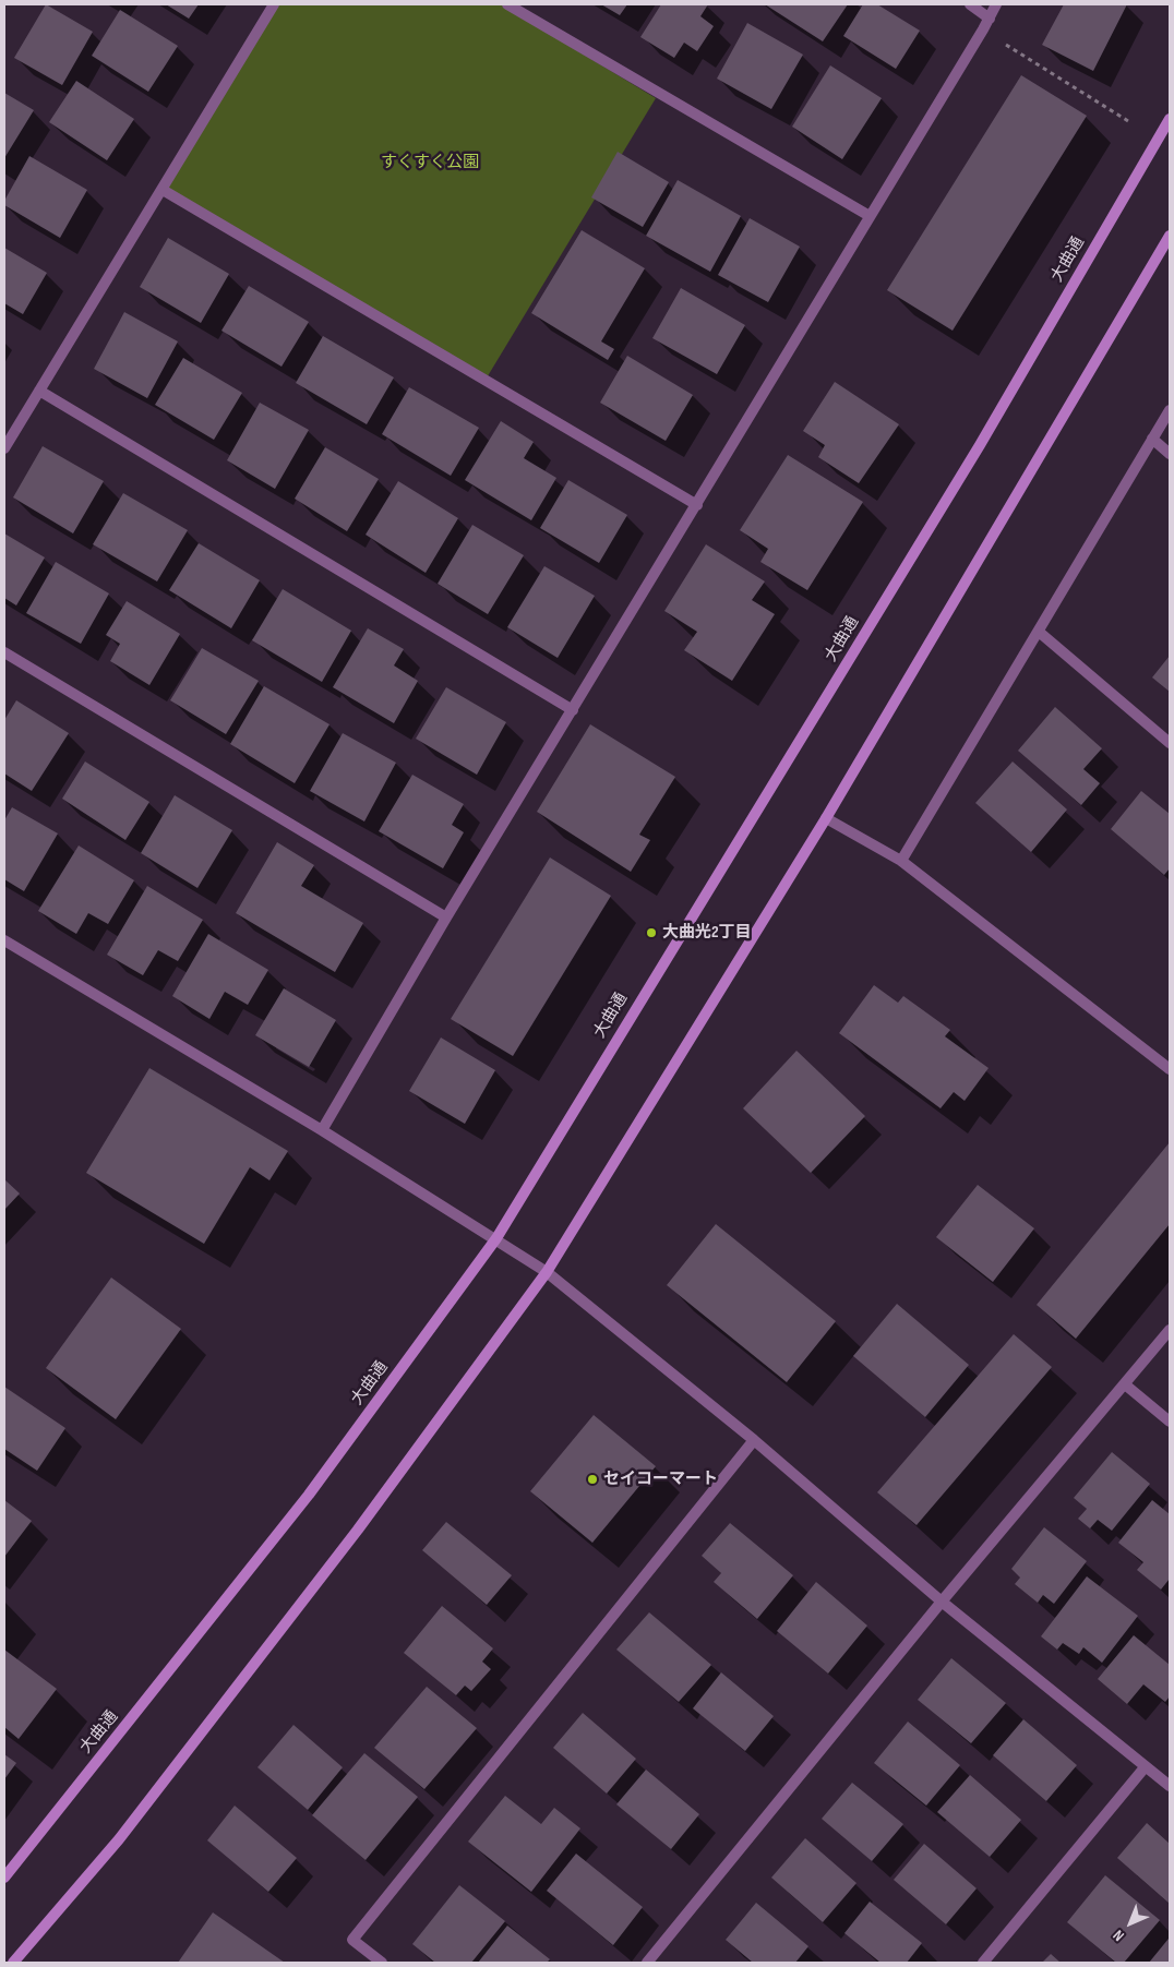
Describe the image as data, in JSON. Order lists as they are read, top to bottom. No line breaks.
{"streets":{"street":["大曲通"]},"parks":["すくすく公園"],"places":["大曲光2丁目","セイコーマート"],"north":"bottom left"}
